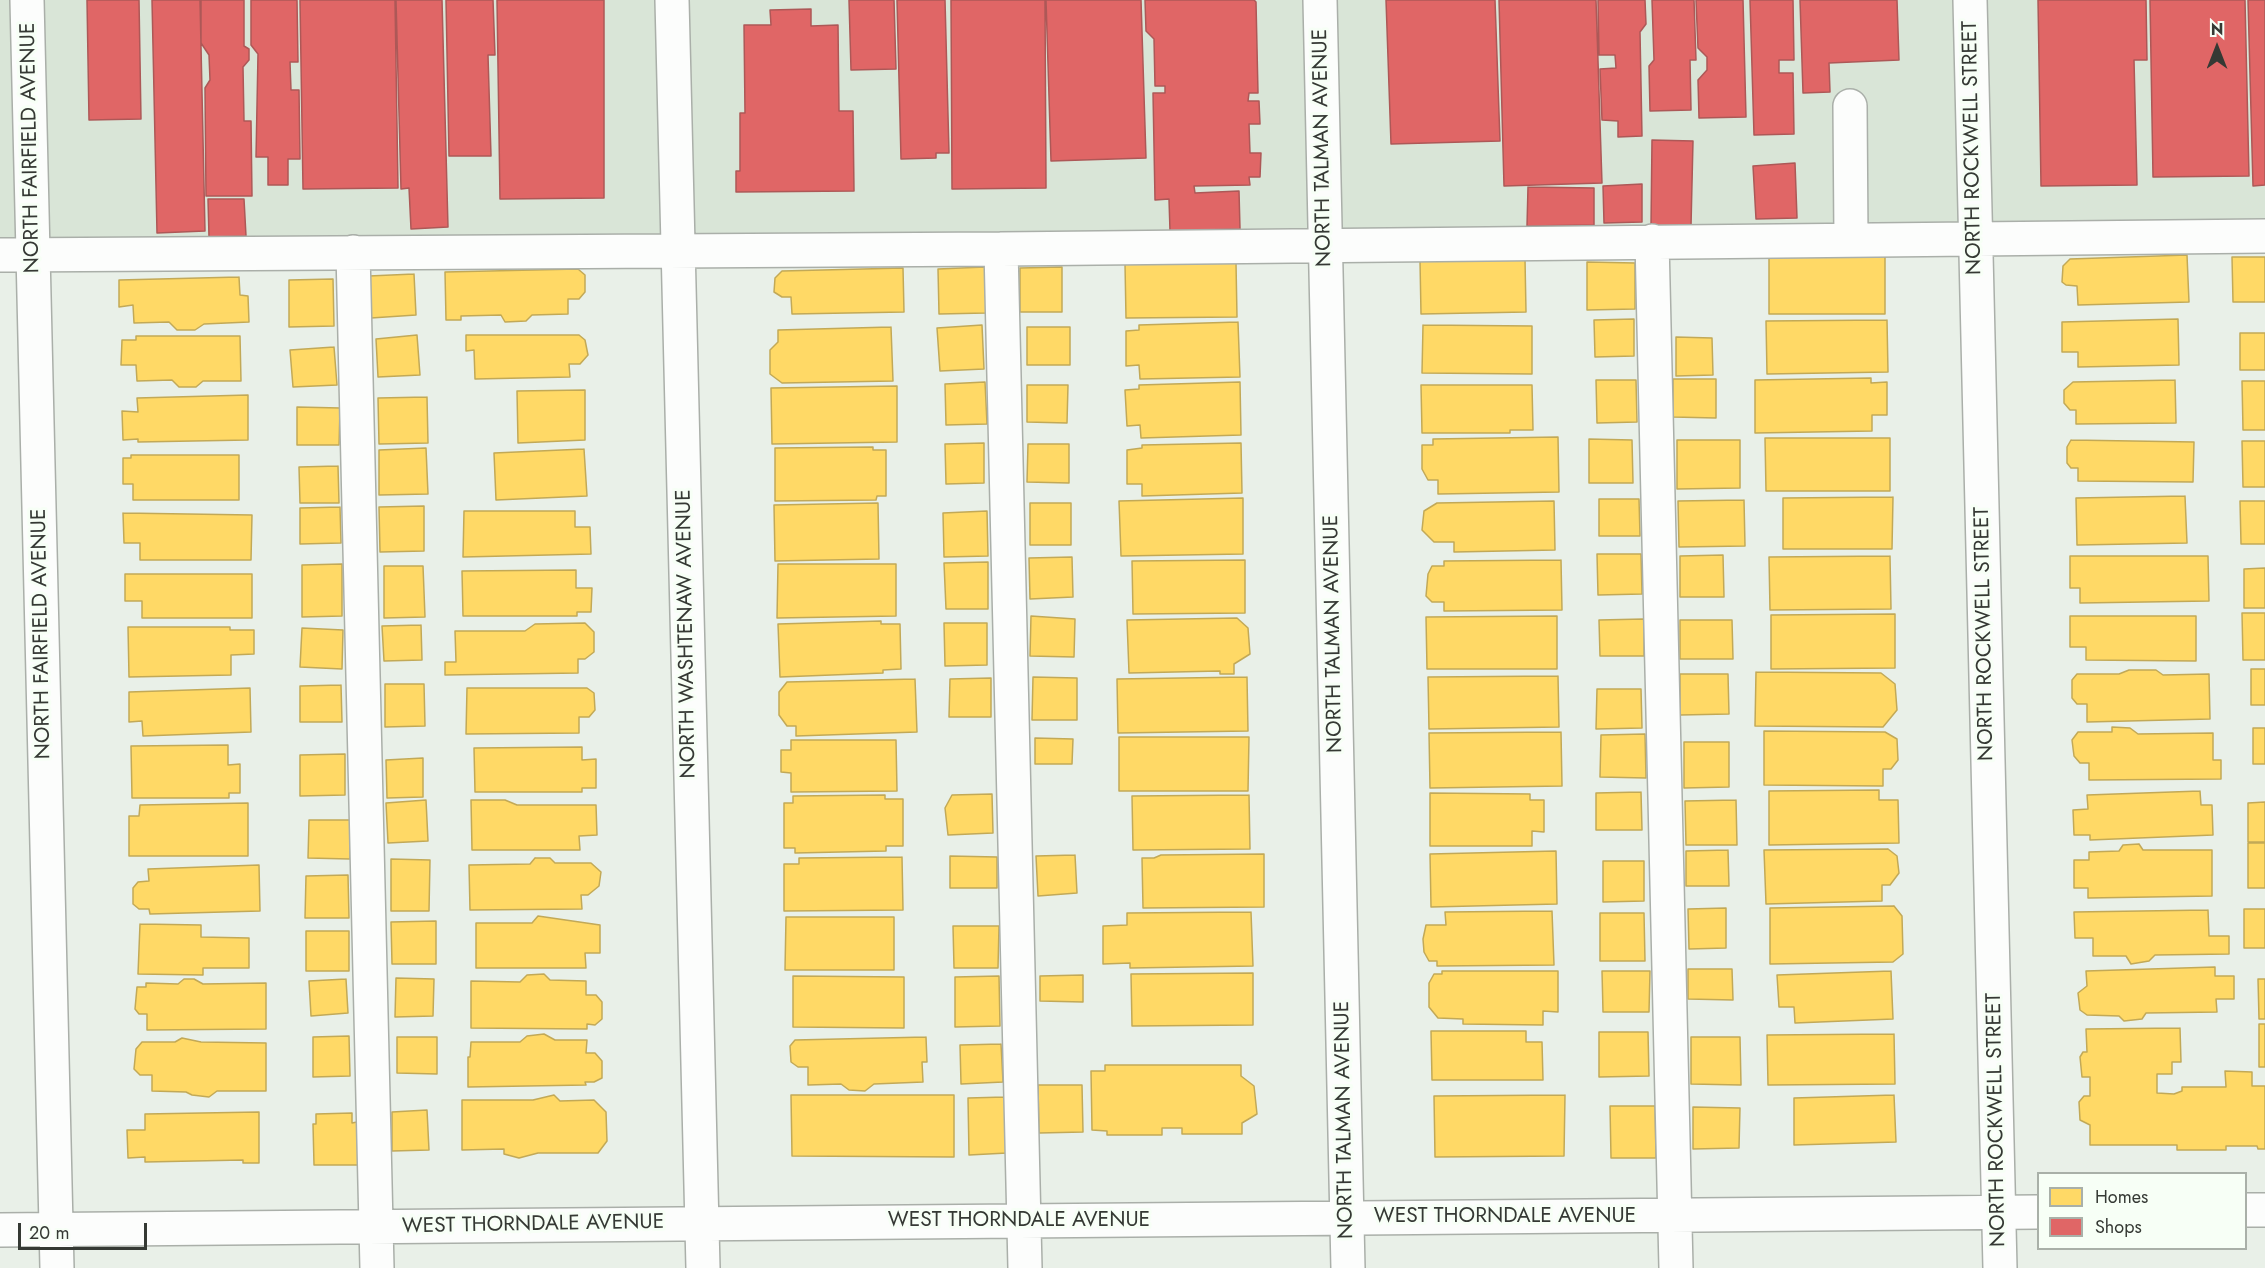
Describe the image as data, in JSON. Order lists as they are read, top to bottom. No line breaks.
{"streets":{"street":["NORTH FAIRFIELD AVENUE","NORTH TALMAN AVENUE","NORTH ROCKWELL STREET","NORTH WASHTENAW AVENUE","WEST THORNDALE AVENUE"]},"crossings":[["NORTH FAIRFIELD AVENUE","WEST THORNDALE AVENUE"],["NORTH TALMAN AVENUE","WEST THORNDALE AVENUE"],["NORTH ROCKWELL STREET","WEST THORNDALE AVENUE"],["NORTH WASHTENAW AVENUE","WEST THORNDALE AVENUE"]],"legend":["Homes","Shops"],"scale_bar":"20 m","north":"top"}
